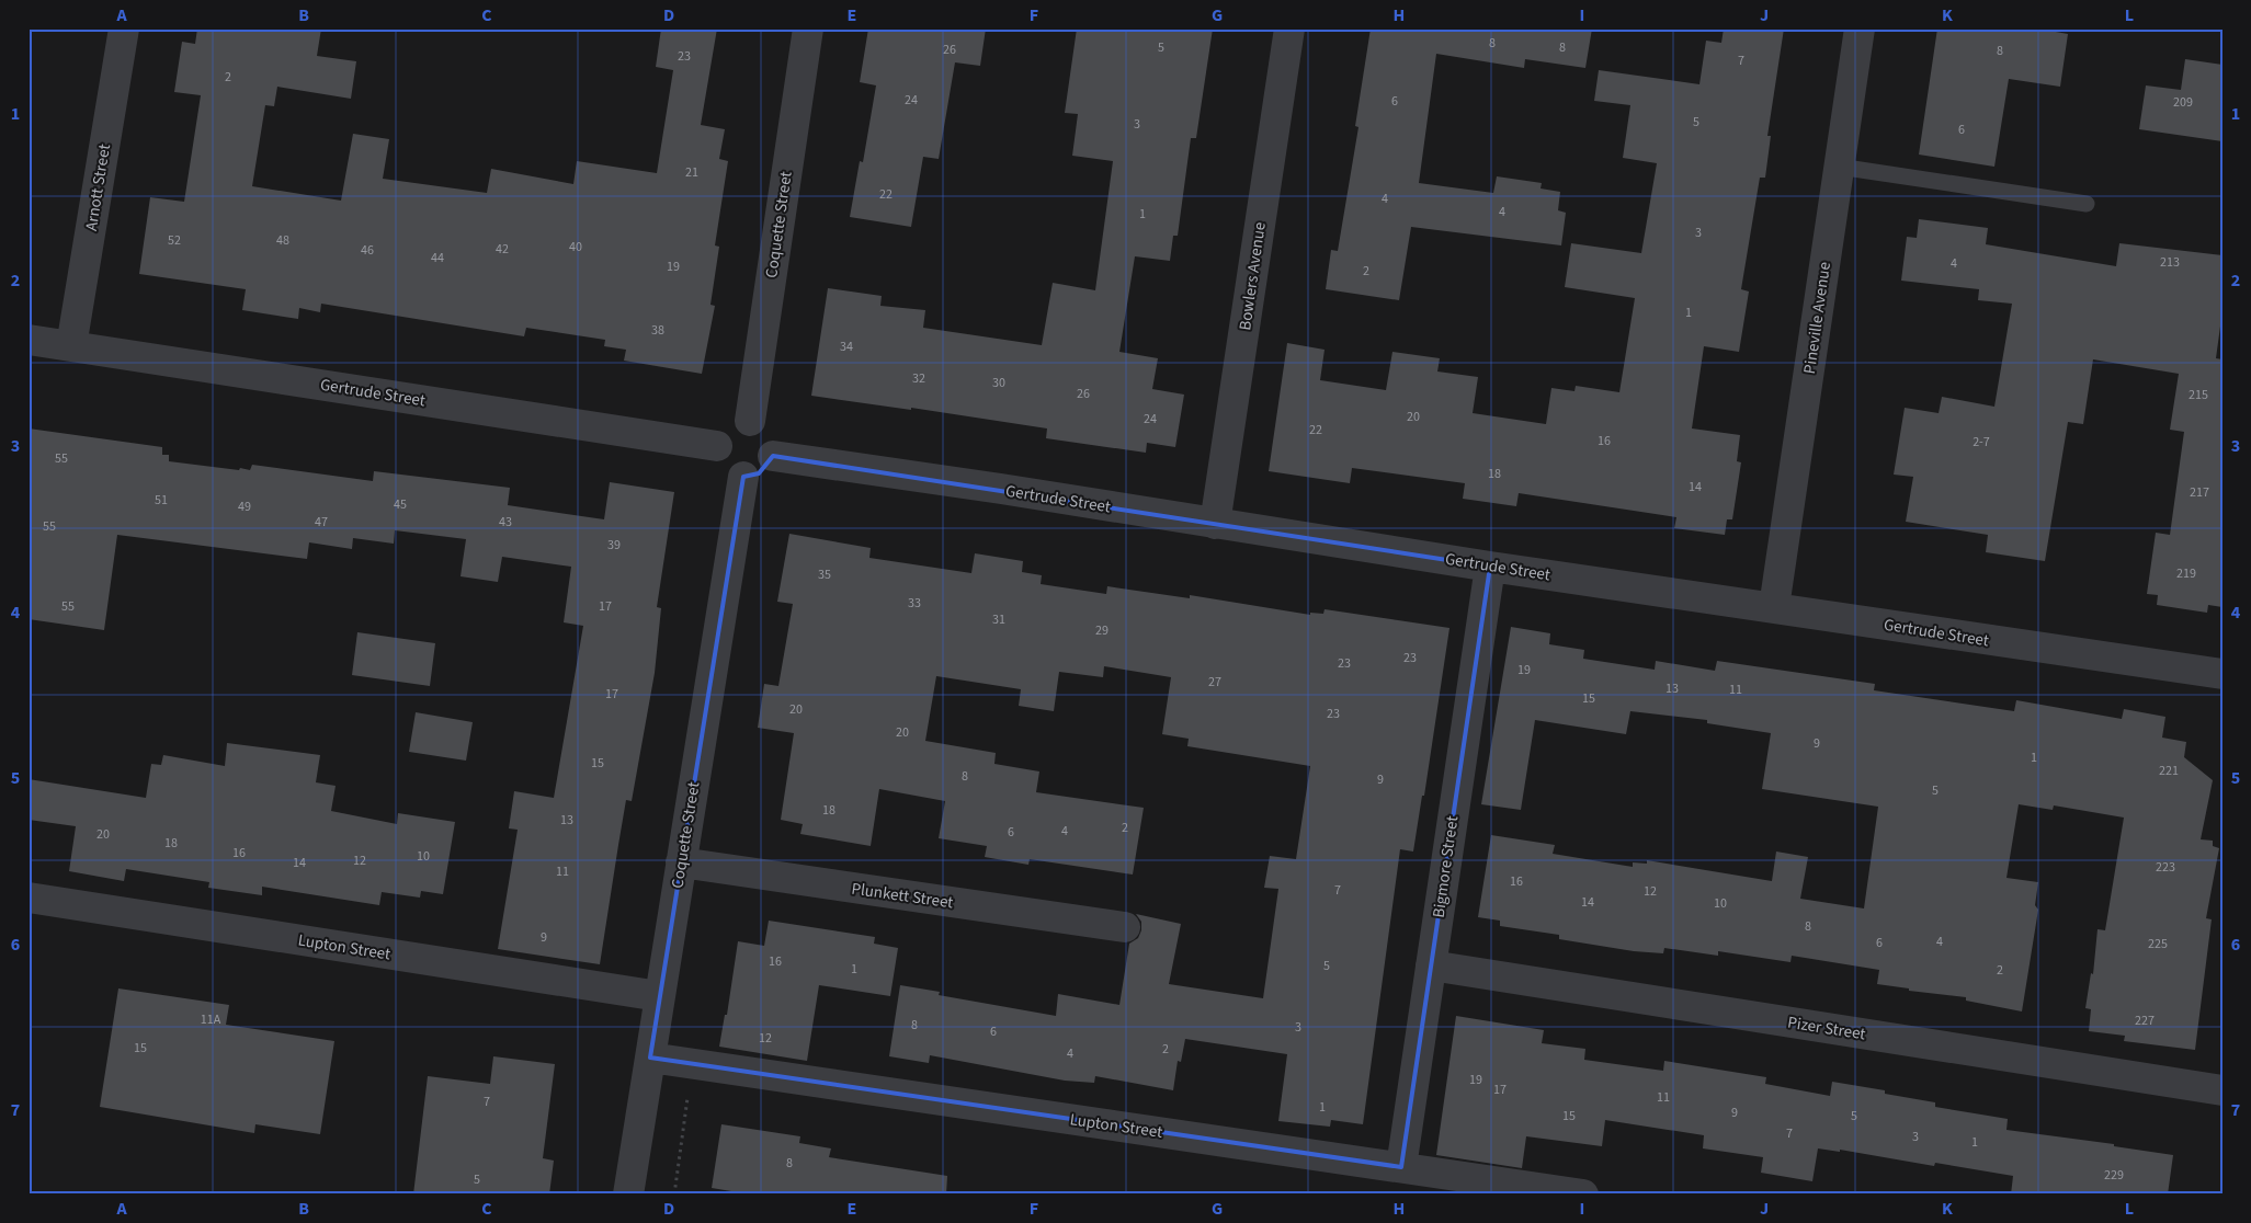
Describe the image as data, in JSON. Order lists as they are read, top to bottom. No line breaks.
{"streets":{"street":["Arnott Street","Coquette Street","Bowlers Avenue","Pineville Avenue","Gertrude Street","Bigmore Street","Plunkett Street","Lupton Street","Pizer Street"]},"crossings":[["Arnott Street","Gertrude Street"],["Coquette Street","Gertrude Street"],["Coquette Street","Plunkett Street"],["Coquette Street","Lupton Street"],["Bowlers Avenue","Gertrude Street"],["Pineville Avenue","Gertrude Street"],["Gertrude Street","Bigmore Street"],["Bigmore Street","Lupton Street"],["Bigmore Street","Pizer Street"]],"house_numbers":["8","5","8","26","8","23","7","2","24","6","209","5","3","6","21","22","4","4","1","3","52","48","40","42","46","44","213","4","19","2","1","38","34","32","30","26","215","20","24","22","16","2-7","55","18","14","217","51","45","49","47","43","55","39","219","35","33","55","17","31","29","23","23","19","27","13","11","17","15","20","23","20","9","1","15","221","8","9","5","18","13","2","4","6","20","18","16","10","12","14","223","11","16","7","12","14","10","8","9","4","6","225","16","5","1","2","11A","227","8","3","6","12","15","2","4","19","17","11","7","1","9","15","5","7","3","1","8","229","5"],"grid":{"columns":["A","B","C","D","E","F","G","H","I","J","K","L"],"rows":["1","2","3","4","5","6","7"]}}
